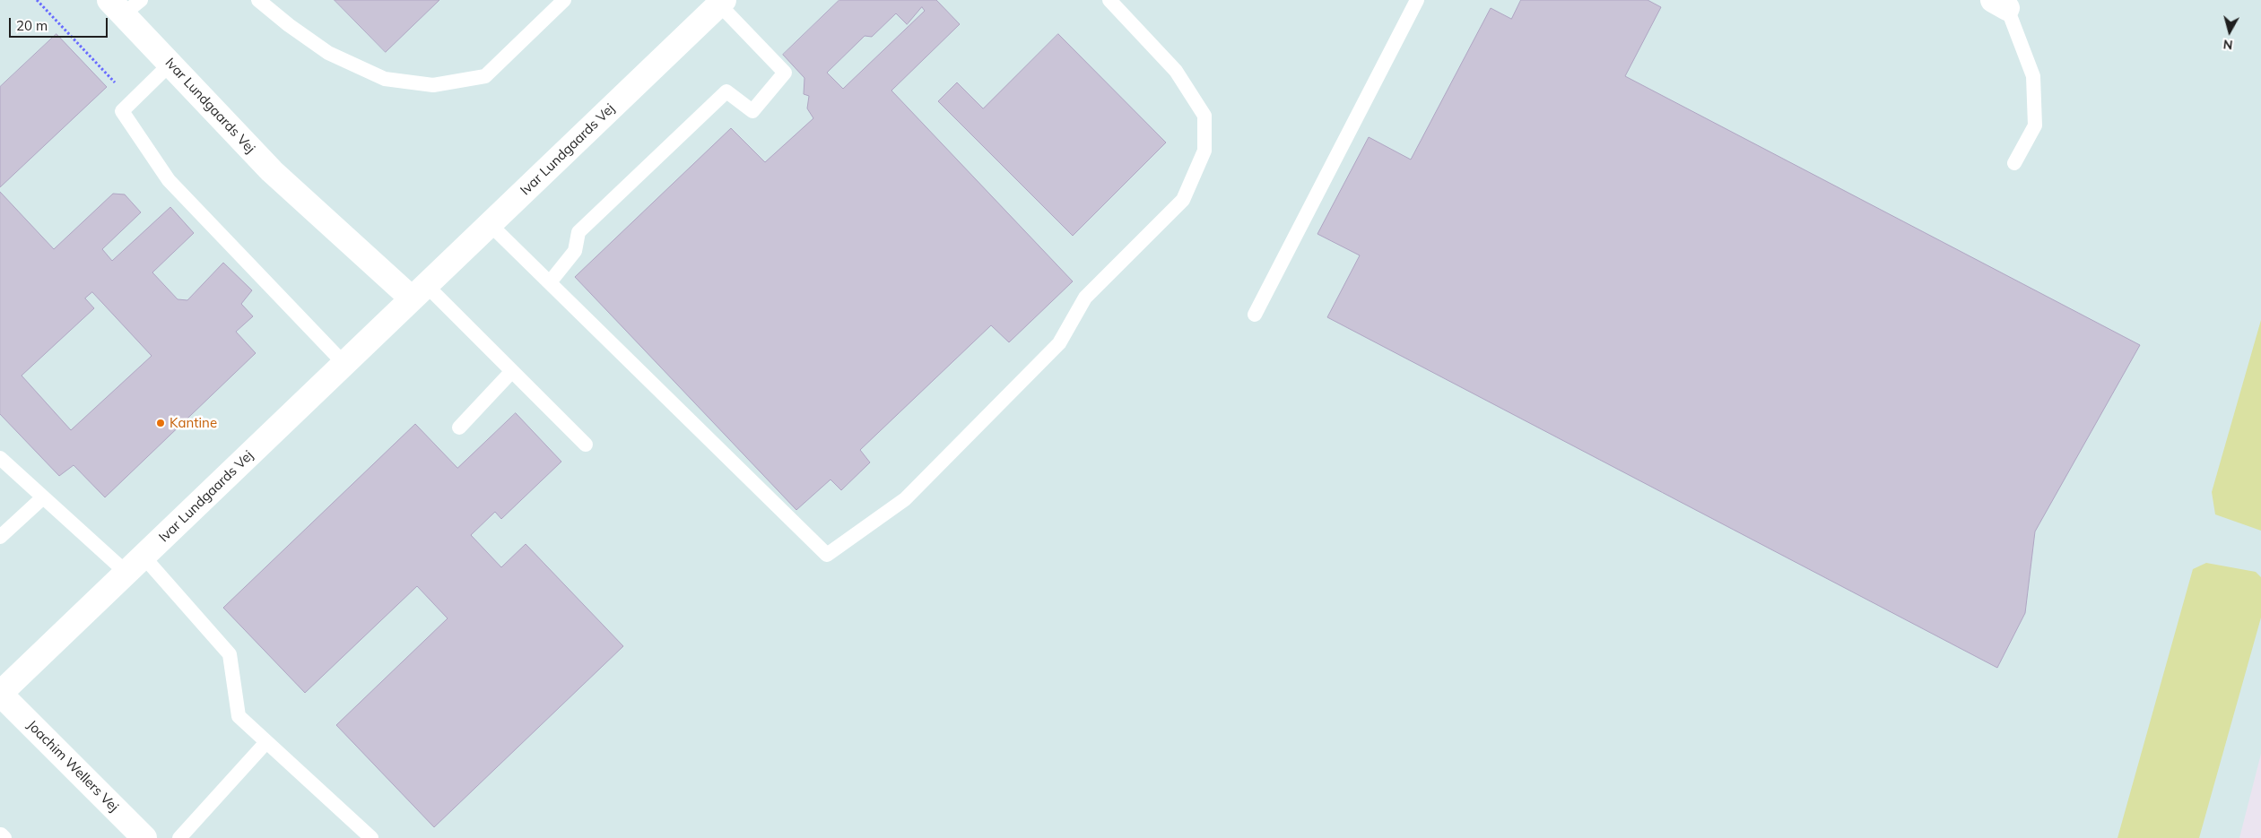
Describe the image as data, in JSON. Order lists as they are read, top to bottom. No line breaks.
{"streets":{"street":["Ivar Lundgaards Vej","Joachim Wellers Vej"]},"crossings":[["Ivar Lundgaards Vej","Joachim Wellers Vej"]],"places":["Kantine"],"scale_bar":"20 m","north":"bottom"}
